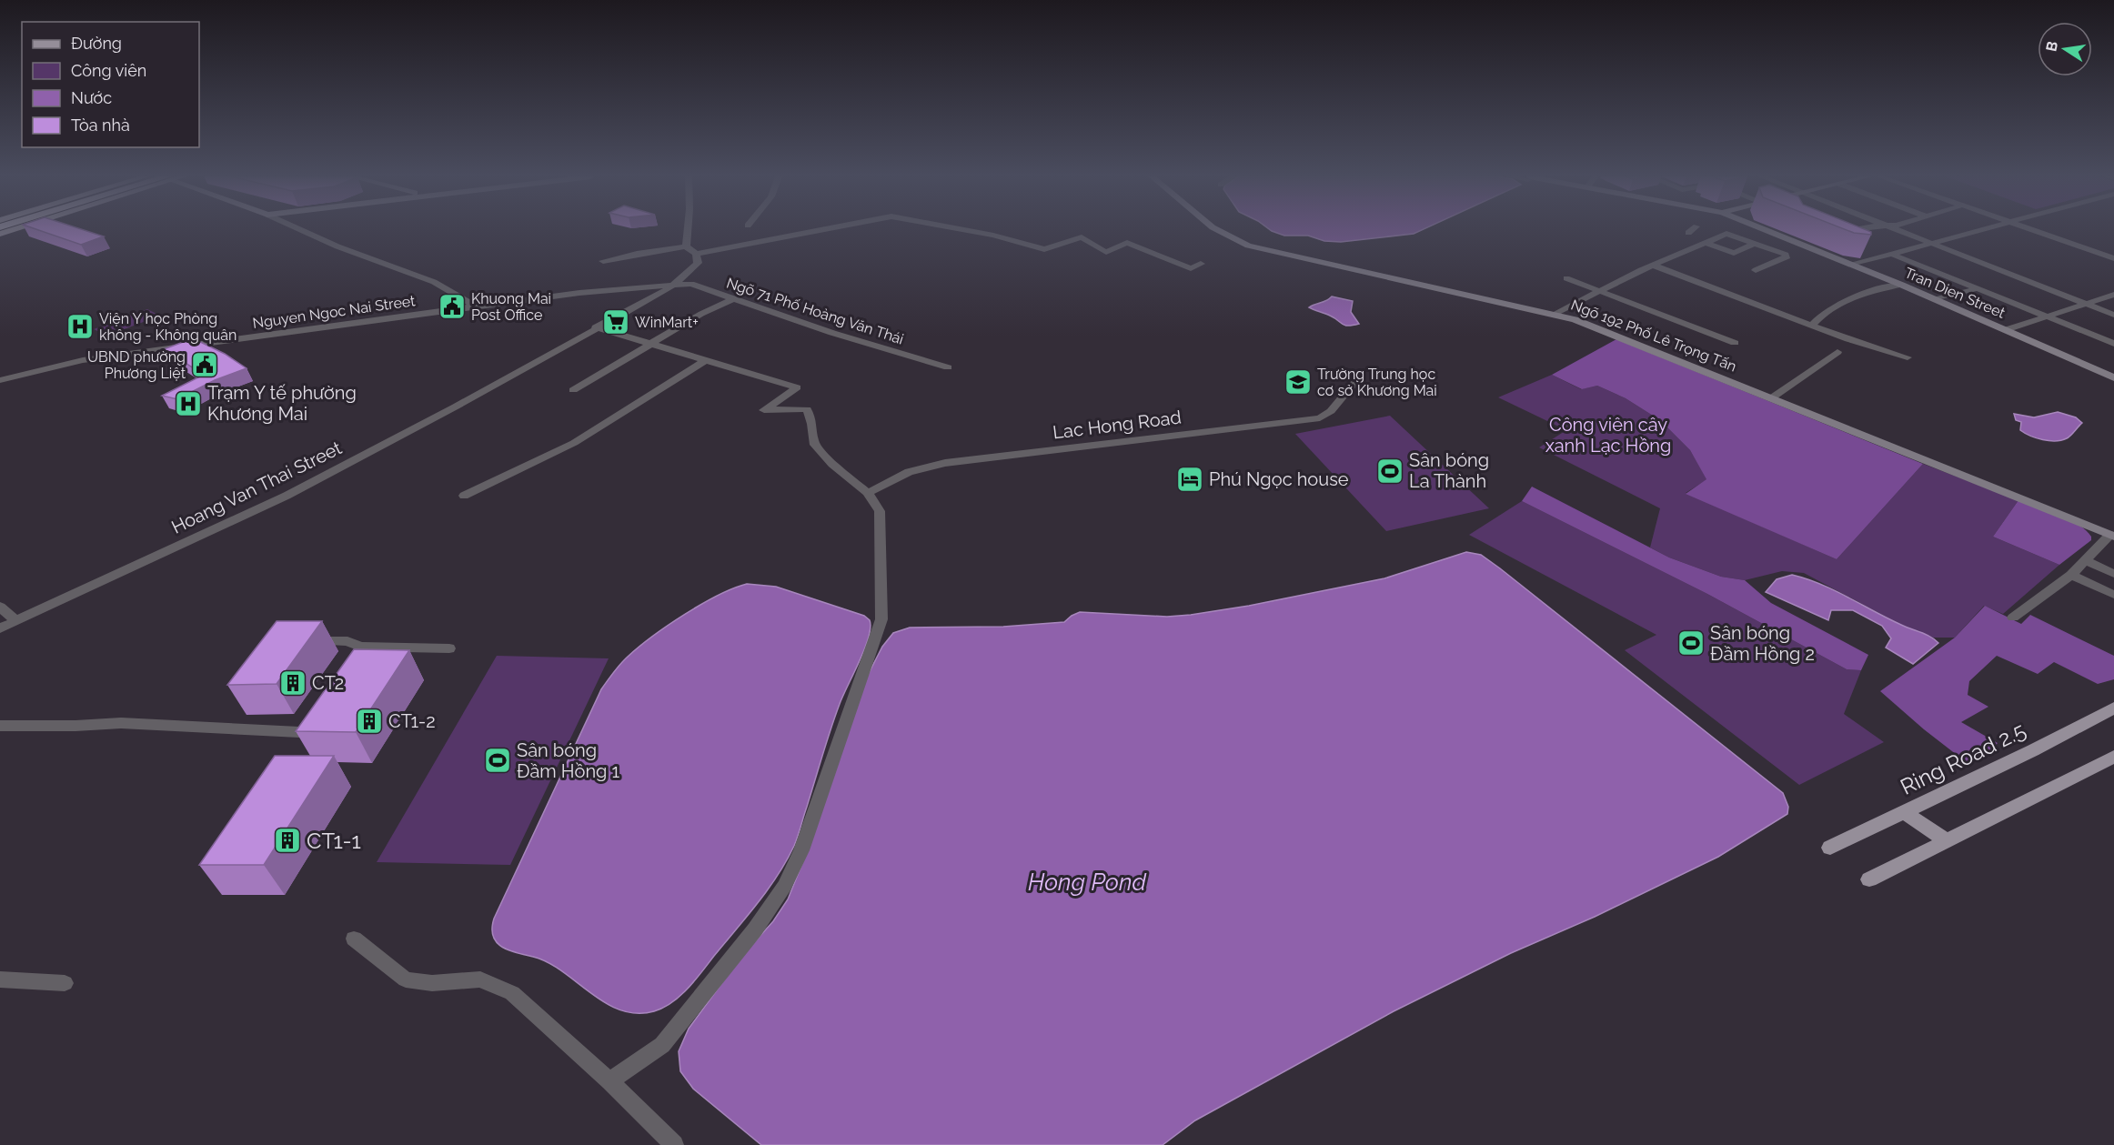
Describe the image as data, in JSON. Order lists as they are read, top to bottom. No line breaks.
{"streets":{"main road":["Ring Road 2.5"],"street":["Tran Dien Street","Ngõ 71 Phố Hoàng Văn Thái","Nguyen Ngoc Nai Street","Ngõ 192 Phố Lê Trọng Tấn","Lac Hong Road","Hoang Van Thai Street"]},"crossings":[["Ngõ 71 Phố Hoàng Văn Thái","Nguyen Ngoc Nai Street"],["Ngõ 71 Phố Hoàng Văn Thái","Hoang Van Thai Street"],["Nguyen Ngoc Nai Street","Hoang Van Thai Street"]],"water":["Hong Pond"],"parks":["Công viên cây xanh Lạc Hồng"],"places":{"public building":["Khuong Mai Post Office","UBND phường Phương Liệt"],"supermarket":["WinMart+"],"hospital":["Viện Y học Phòng không - Không quân","Trạm Y tế phường Khương Mai"],"school or university":["Trường Trung học cơ sở Khương Mai"],"sports":["Sân bóng La Thành","Sân bóng Đầm Hồng 2","Sân bóng Đầm Hồng 1"],"hotel":["Phú Ngọc house"],"building":["CT2","CT1-2","CT1-1"]},"legend":["Đường","Công viên","Nước","Tòa nhà"],"north":"left"}
